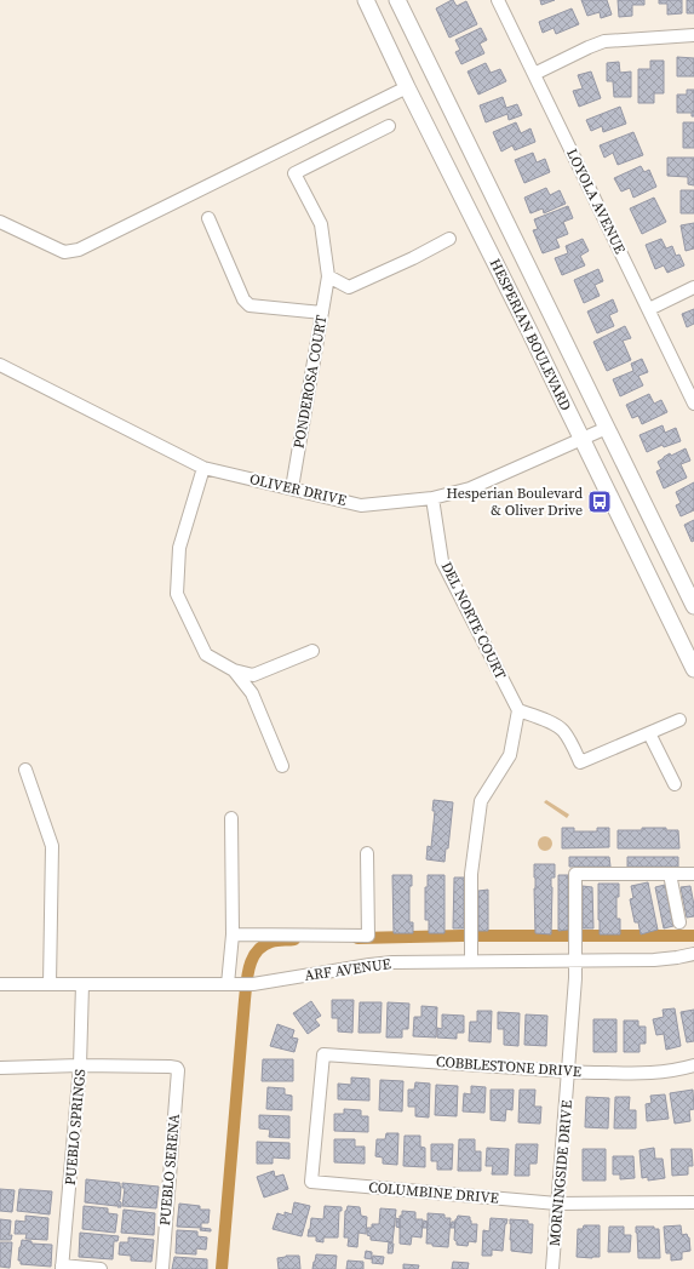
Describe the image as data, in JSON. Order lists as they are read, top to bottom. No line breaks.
{"streets":{"main road":["HESPERIAN BOULEVARD"],"street":["LOYOLA AVENUE","PONDEROSA COURT","OLIVER DRIVE","DEL NORTE COURT","ARF AVENUE","COBBLESTONE DRIVE","PUEBLO SPRINGS","PUEBLO SERENA","MORNINGSIDE DRIVE","COLUMBINE DRIVE"]},"crossings":[["HESPERIAN BOULEVARD","OLIVER DRIVE"],["PONDEROSA COURT","OLIVER DRIVE"],["OLIVER DRIVE","DEL NORTE COURT"],["ARF AVENUE","PUEBLO SPRINGS"],["ARF AVENUE","MORNINGSIDE DRIVE"],["COBBLESTONE DRIVE","MORNINGSIDE DRIVE"],["COBBLESTONE DRIVE","COLUMBINE DRIVE"],["PUEBLO SPRINGS","PUEBLO SERENA"],["MORNINGSIDE DRIVE","COLUMBINE DRIVE"]],"places":{"bus stop":["Hesperian Boulevard & Oliver Drive"]}}
